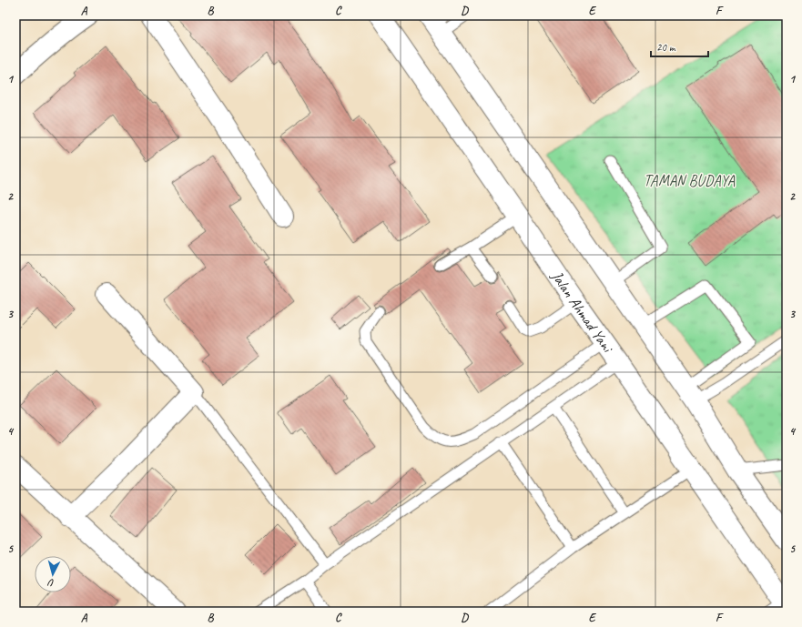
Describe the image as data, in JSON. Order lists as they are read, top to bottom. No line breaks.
{"streets":{"main road":["Jalan Ahmad Yani"]},"parks":["TAMAN BUDAYA"],"scale_bar":"20 m","north":"bottom","grid":{"columns":["A","B","C","D","E","F"],"rows":["1","2","3","4","5"]}}
